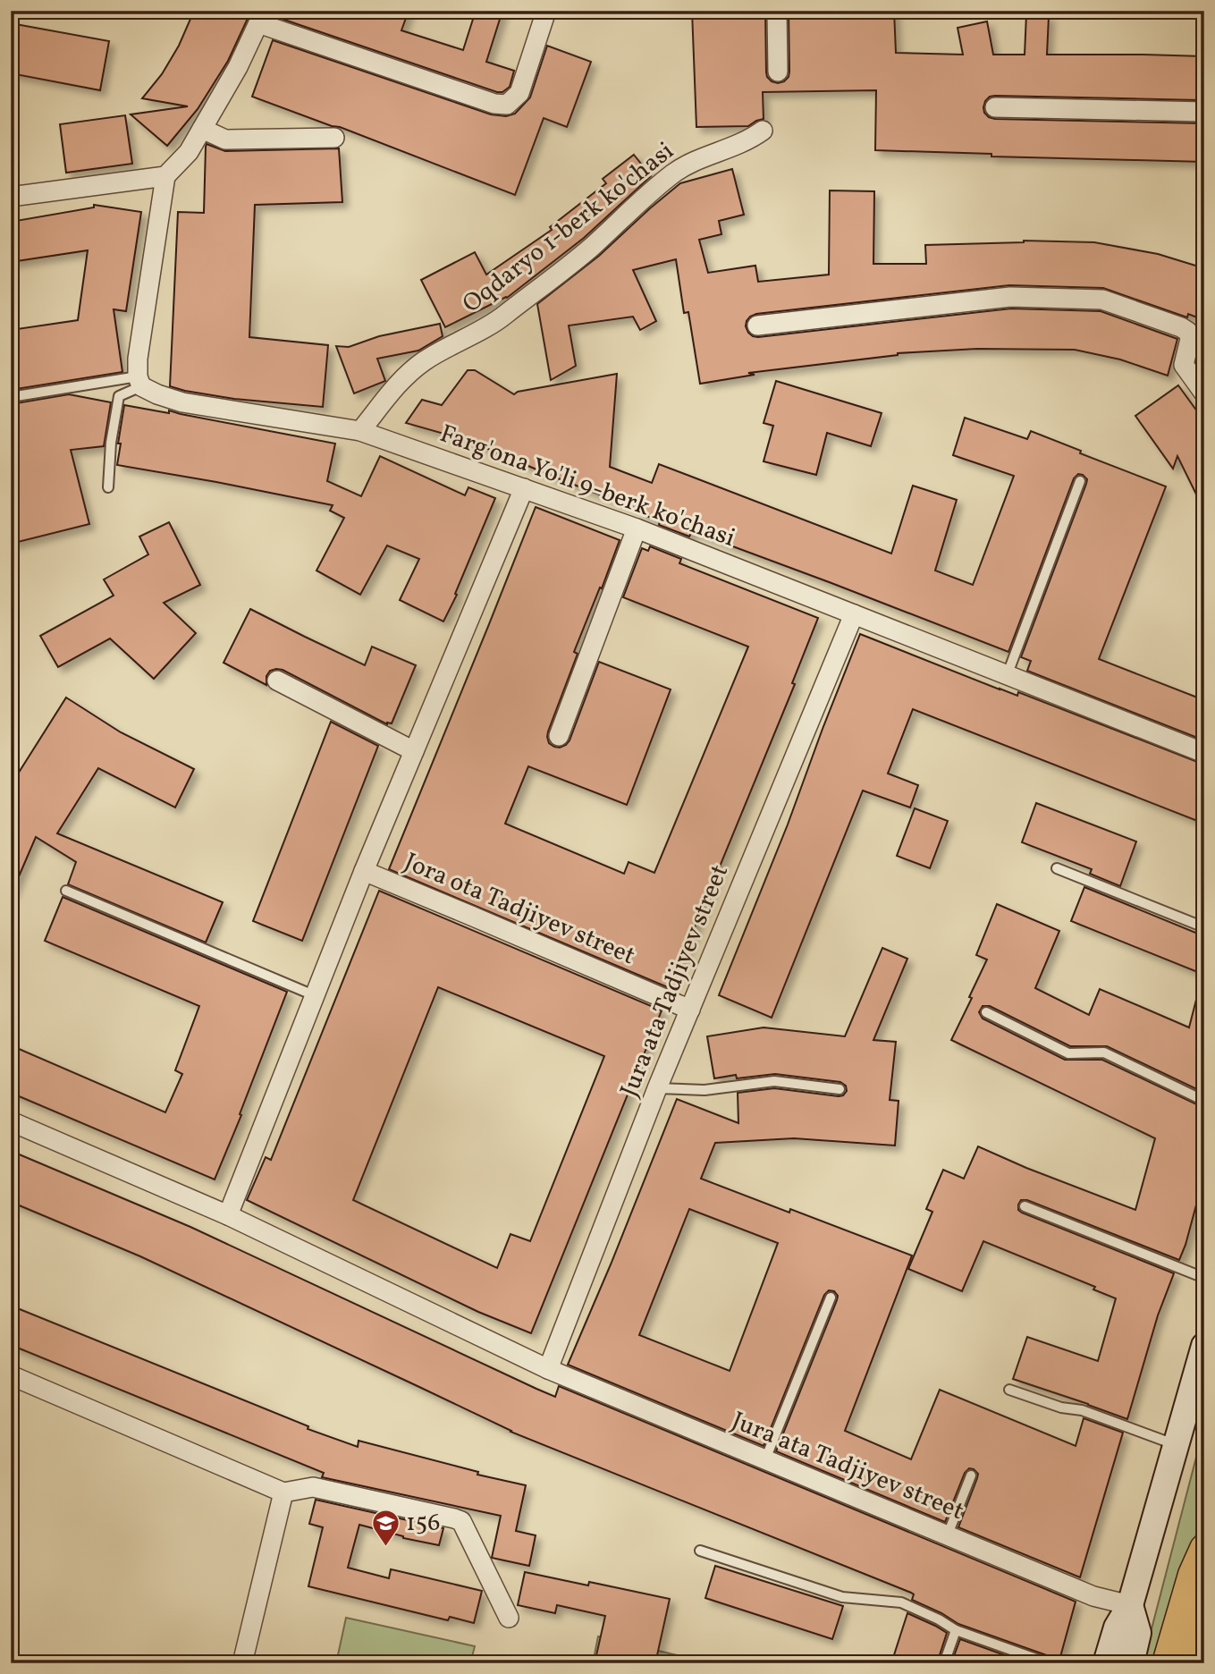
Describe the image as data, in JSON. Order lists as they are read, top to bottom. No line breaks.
{"streets":{"street":["Oqdaryo 1-berk ko'chasi","Farg'ona Yo'li 9-berk ko'chasi","Jora ota Tadjiyev street","Jura аta Tadjiyev street"]},"crossings":[["Oqdaryo 1-berk ko'chasi","Farg'ona Yo'li 9-berk ko'chasi"],["Farg'ona Yo'li 9-berk ko'chasi","Jura аta Tadjiyev street"],["Jora ota Tadjiyev street","Jura аta Tadjiyev street"]],"places":{"school or university":["156"]}}
